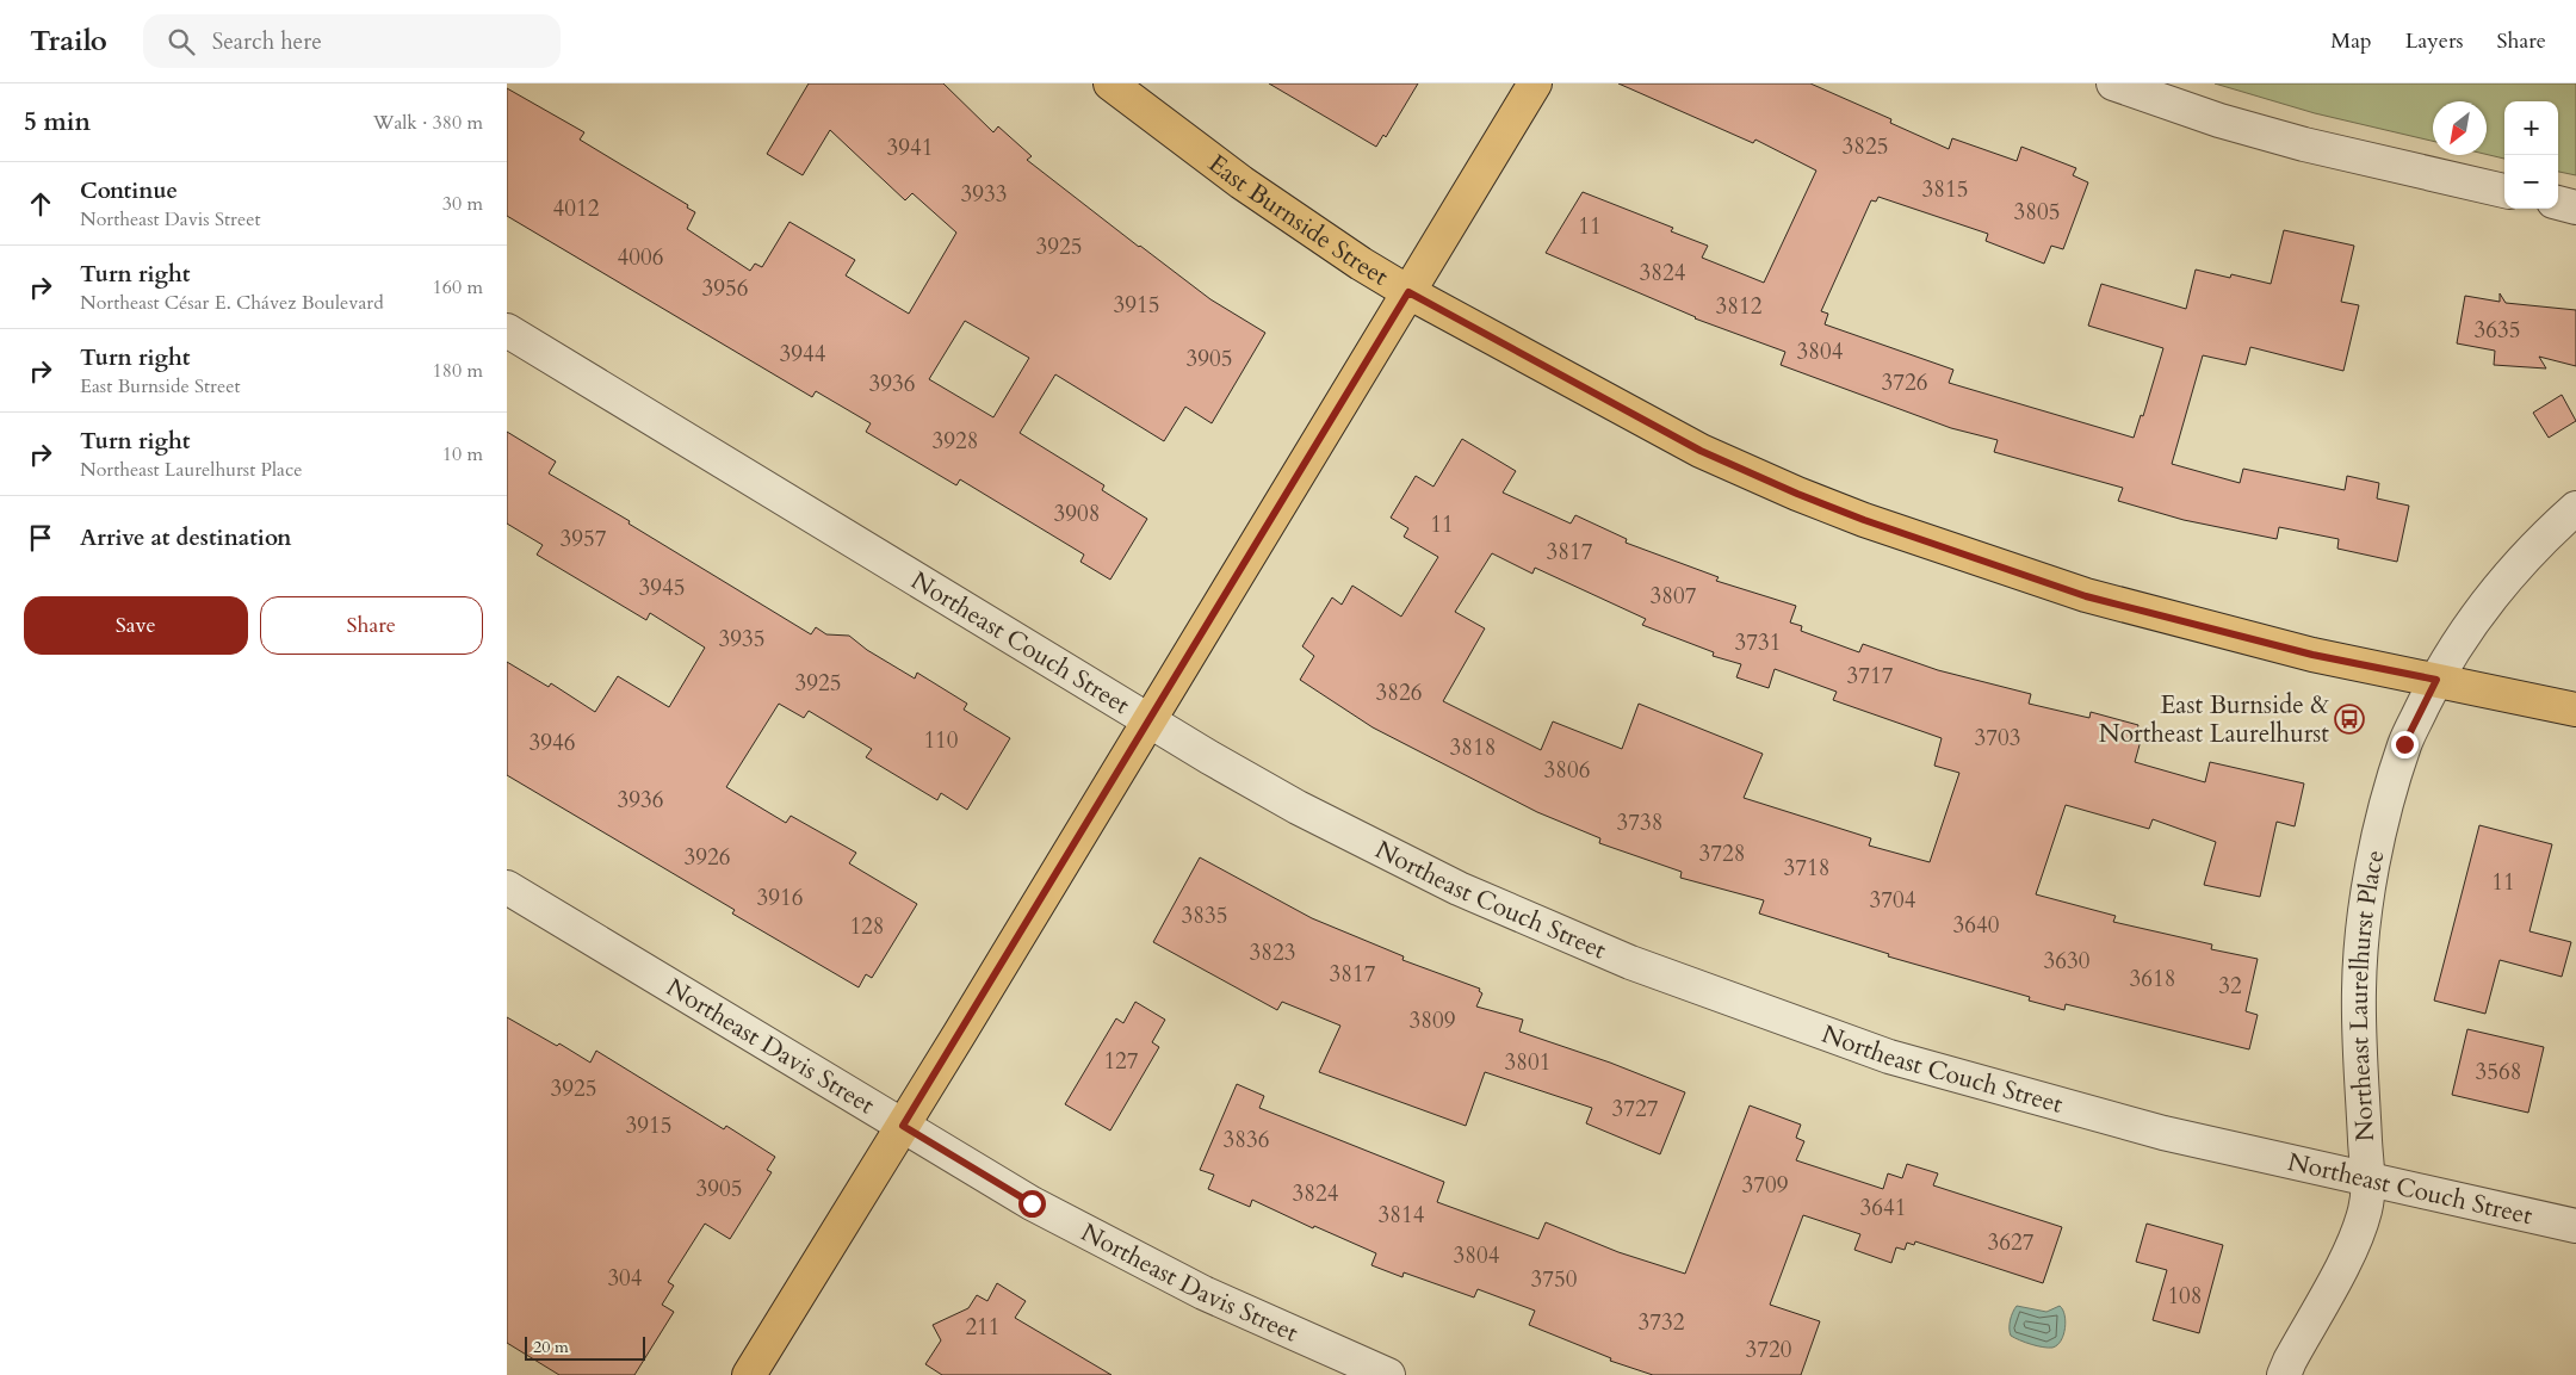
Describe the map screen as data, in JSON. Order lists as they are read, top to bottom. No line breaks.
{"streets":{"main road":["East Burnside Street"],"street":["Northeast Couch Street","Northeast Laurelhurst Place","Northeast Davis Street"]},"crossings":[["East Burnside Street","Northeast Laurelhurst Place"],["Northeast Couch Street","Northeast Laurelhurst Place"]],"places":{"bus stop":["East Burnside & Northeast Laurelhurst"]},"house_numbers":["3825","3941","3815","3933","4012","3805","11","3925","4006","3824","3956","3915","3812","3635","3804","3944","3905","3726","3936","3928","3908","11","3957","3817","3945","3807","3935","3731","3717","3925","3826","3703","110","3946","3818","3806","3936","3738","3728","3926","3718","11","3916","3704","3835","3640","128","3823","3630","3817","3618","32","3809","127","3801","3568","3925","3727","3915","3836","3709","3905","3824","3641","3814","3627","3804","304","3750","108","3732","211","3720"],"scale_bar":"20 m","north":"bottom left","page":{"header":"Trailo","search":"Search here","nav":["Map","Layers","Share"],"heading":["5 min","Walk · 380 m"],"map_buttons":["+","−"],"list":[["Continue","Northeast Davis Street","30 m"],["Turn right","Northeast César E. Chávez Boulevard","160 m"],["Turn right","East Burnside Street","180 m"],["Turn right","Northeast Laurelhurst Place","10 m"],"Arrive at destination"],"buttons":["Save","Share"],"scale":"20 m"}}
